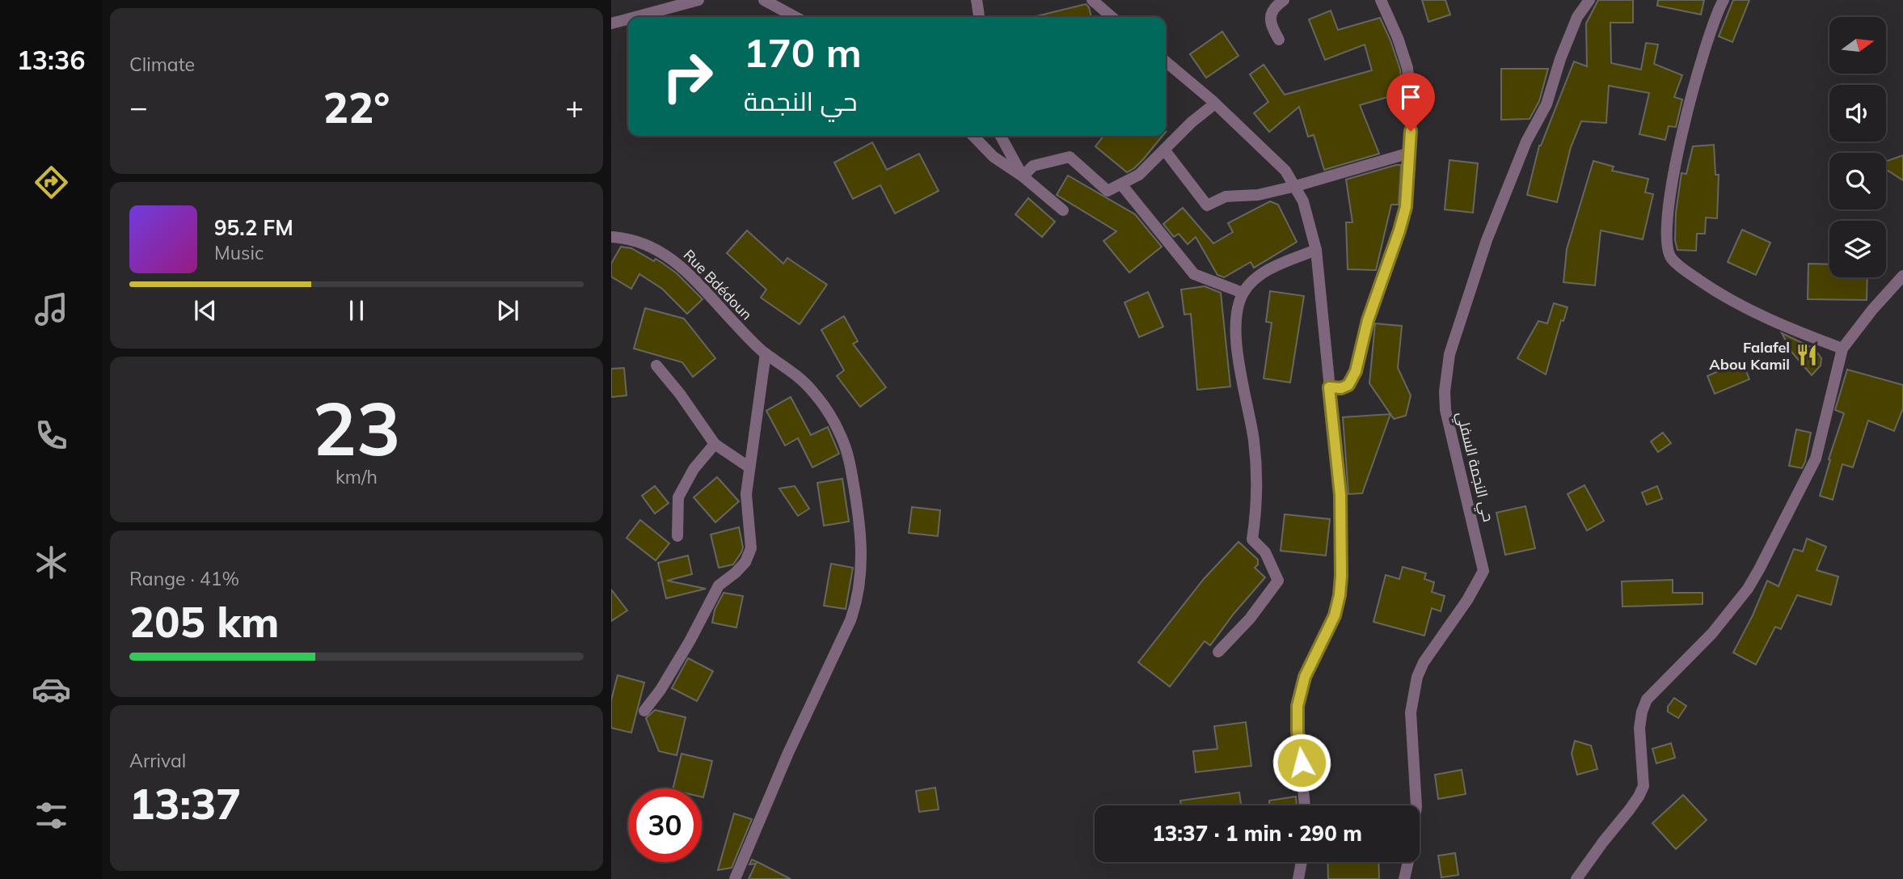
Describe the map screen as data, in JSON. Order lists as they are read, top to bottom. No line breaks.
{"streets":{"street":["Rue Bdédoun","حي النجمة السفلي"]},"places":{"restaurant":["Falafel Abou Kamil"]},"north":"right","page":{"tabs":"13:36","tile":["Climate",["23","km/h"],["Range · 41%","205 km"],["Arrival","13:37"]],"turn":["170 m","حي النجمة"],"heat":["−","22°","+"],"song":["95.2 FM","Music"],"limit":"30","trip":"13:37 · 1 min · 290 m"}}
